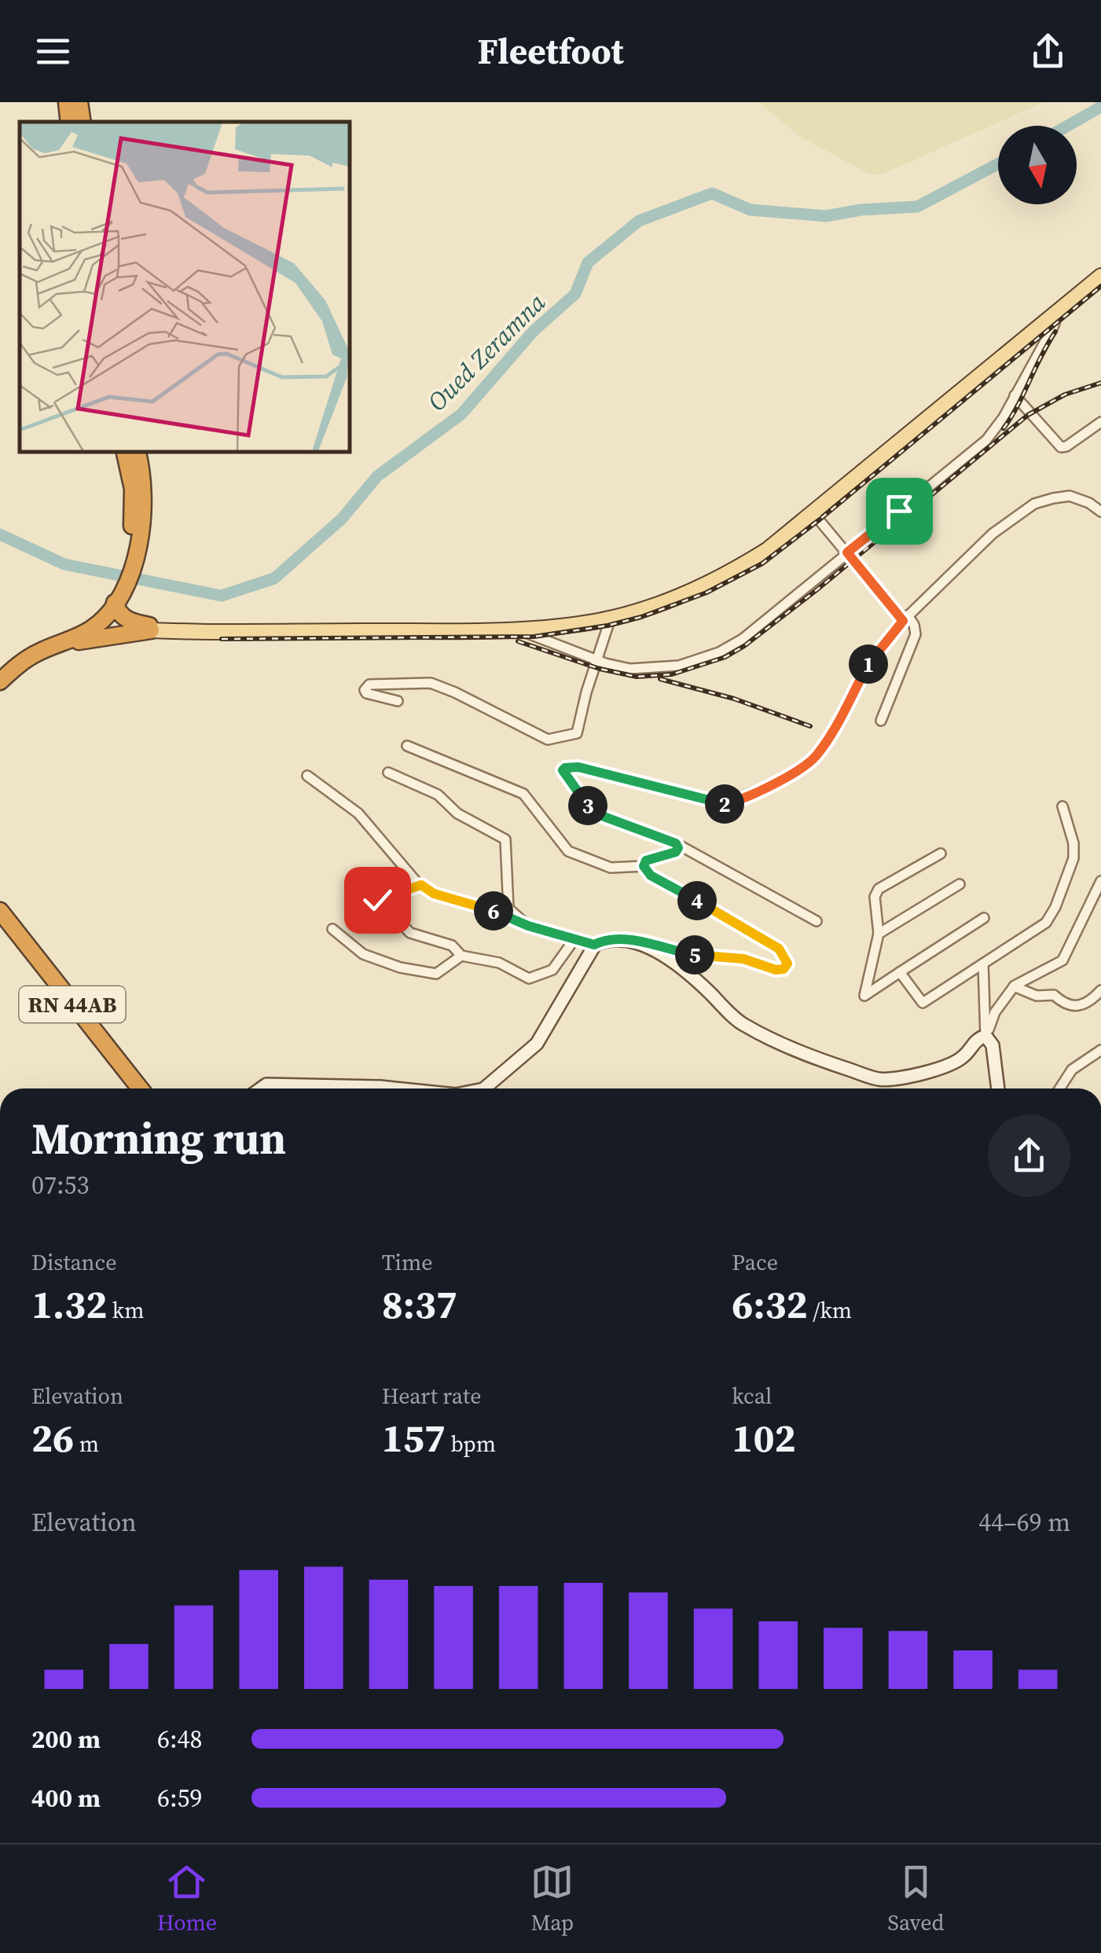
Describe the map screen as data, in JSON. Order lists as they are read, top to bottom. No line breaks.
{"streets":{"highway":["RN 44AB"]},"water":["Oued Zeramna"],"north":"bottom","page":{"header":"Fleetfoot","pins":["1","2","3","4","6","5"],"heading":["Morning run","07:53"],"stats":[["Distance","1.32 km"],["Time","8:37"],["Pace","6:32 /km"],["Elevation","26 m"],["Heart rate","157 bpm"],["kcal","102"]],"chart":["Elevation","44–69 m"],"list":[{"name":"200 m","note":"6:48"},{"name":"400 m","note":"6:59"}],"tabs":["Home","Map","Saved"]}}
